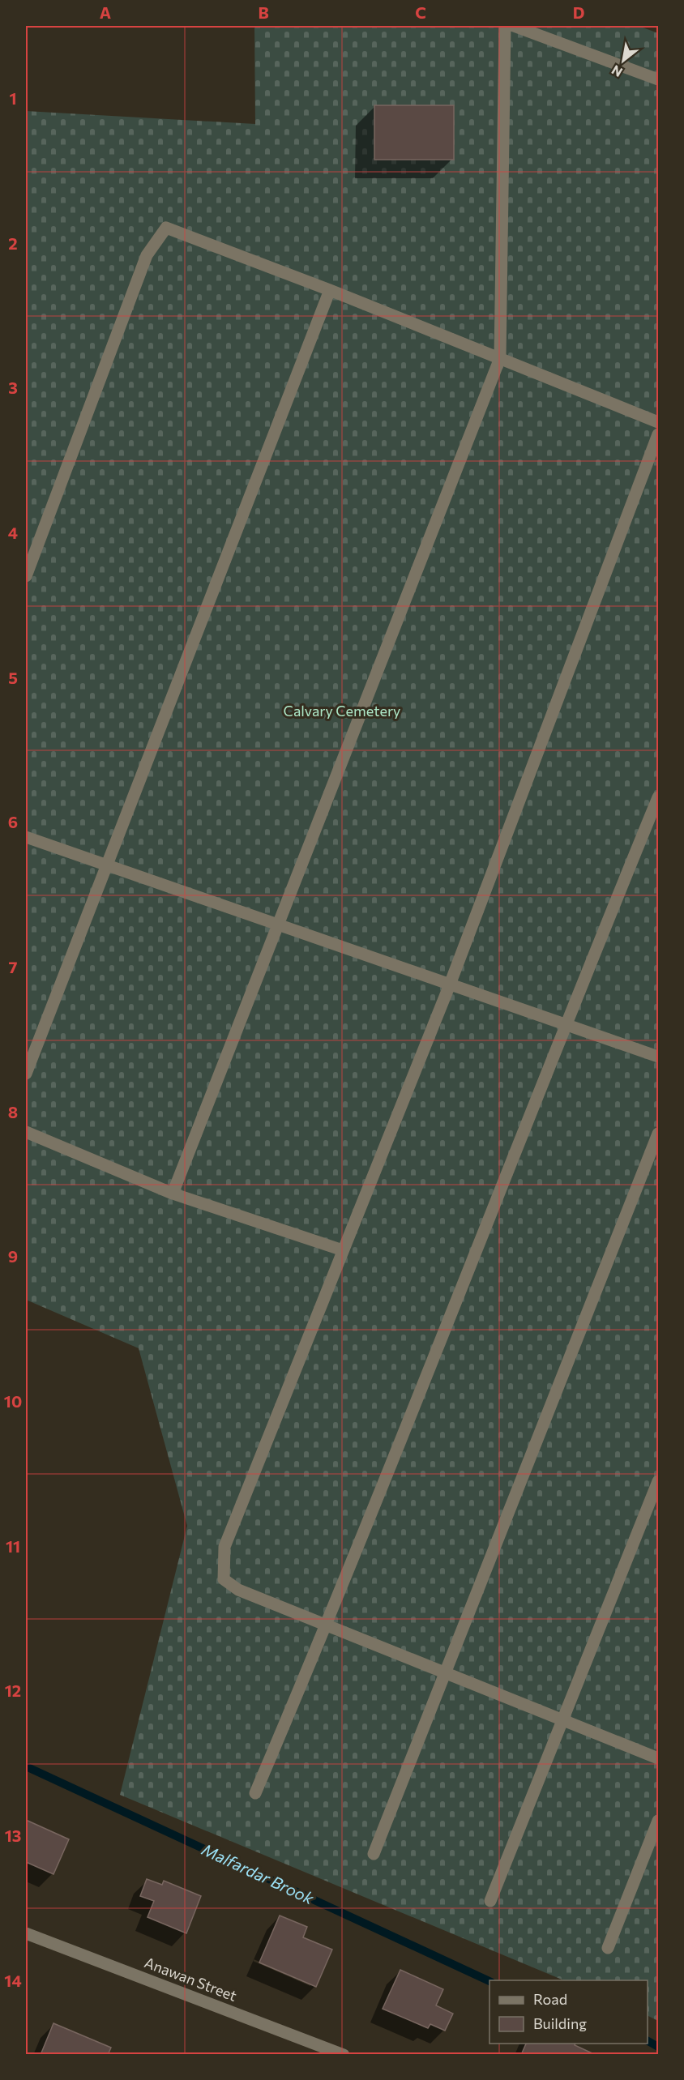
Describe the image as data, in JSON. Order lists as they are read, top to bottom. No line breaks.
{"streets":{"street":["Anawan Street"]},"water":["Malfardar Brook"],"parks":["Calvary Cemetery"],"legend":["Road","Building"],"north":"bottom left","grid":{"columns":["A","B","C","D"],"rows":["1","2","3","4","5","6","7","8","9","10","11","12","13","14"]}}
